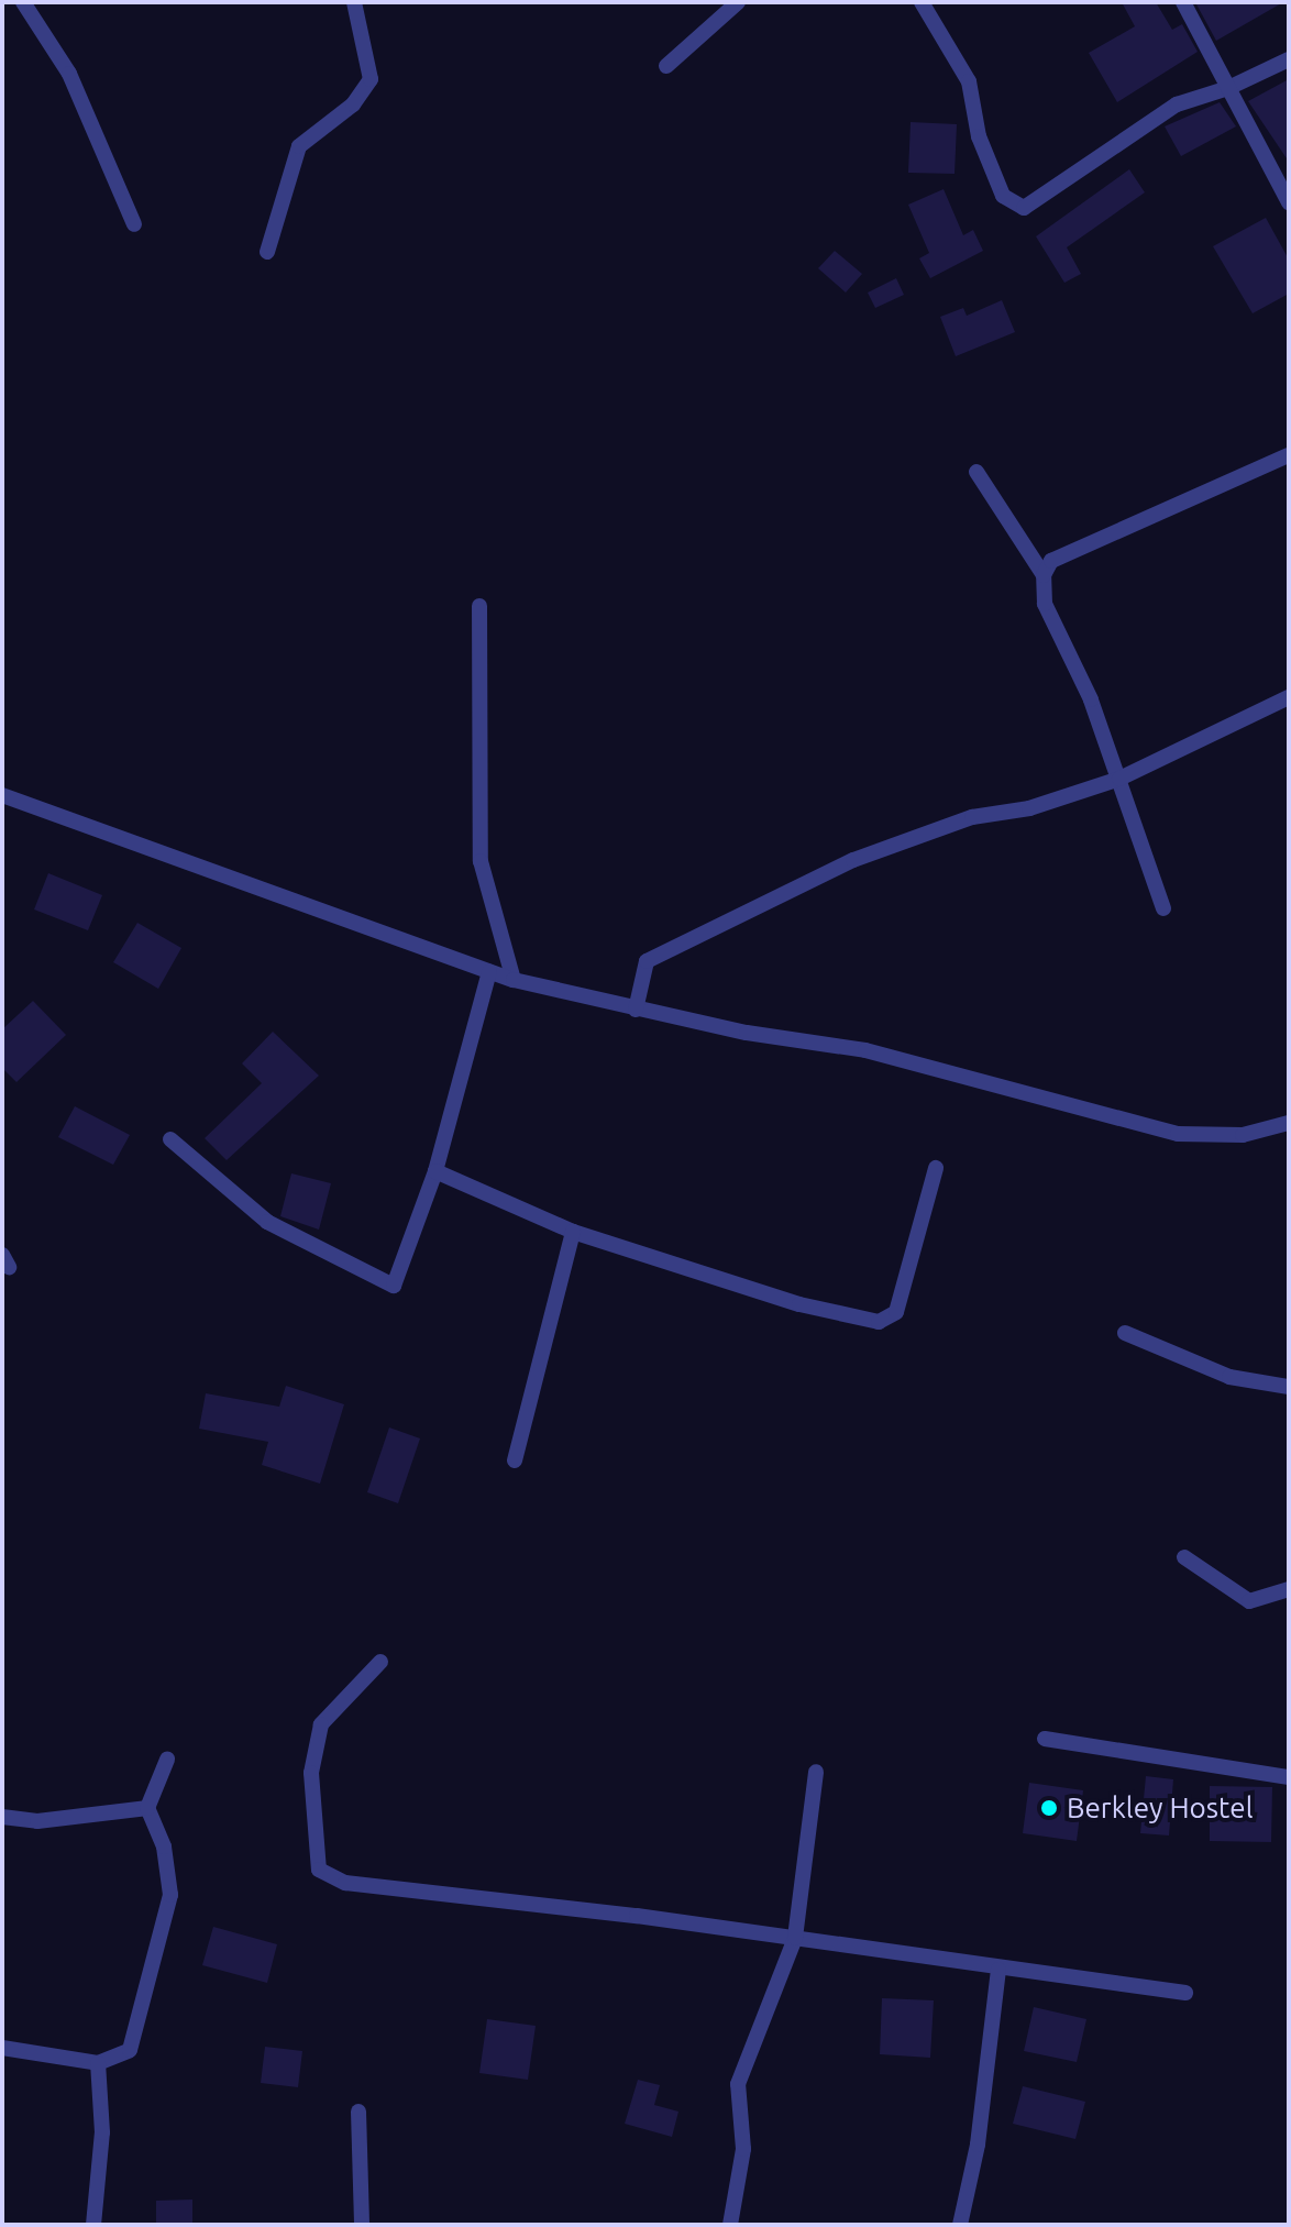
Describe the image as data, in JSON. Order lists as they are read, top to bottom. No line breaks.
{"places":["Berkley Hostel"]}
